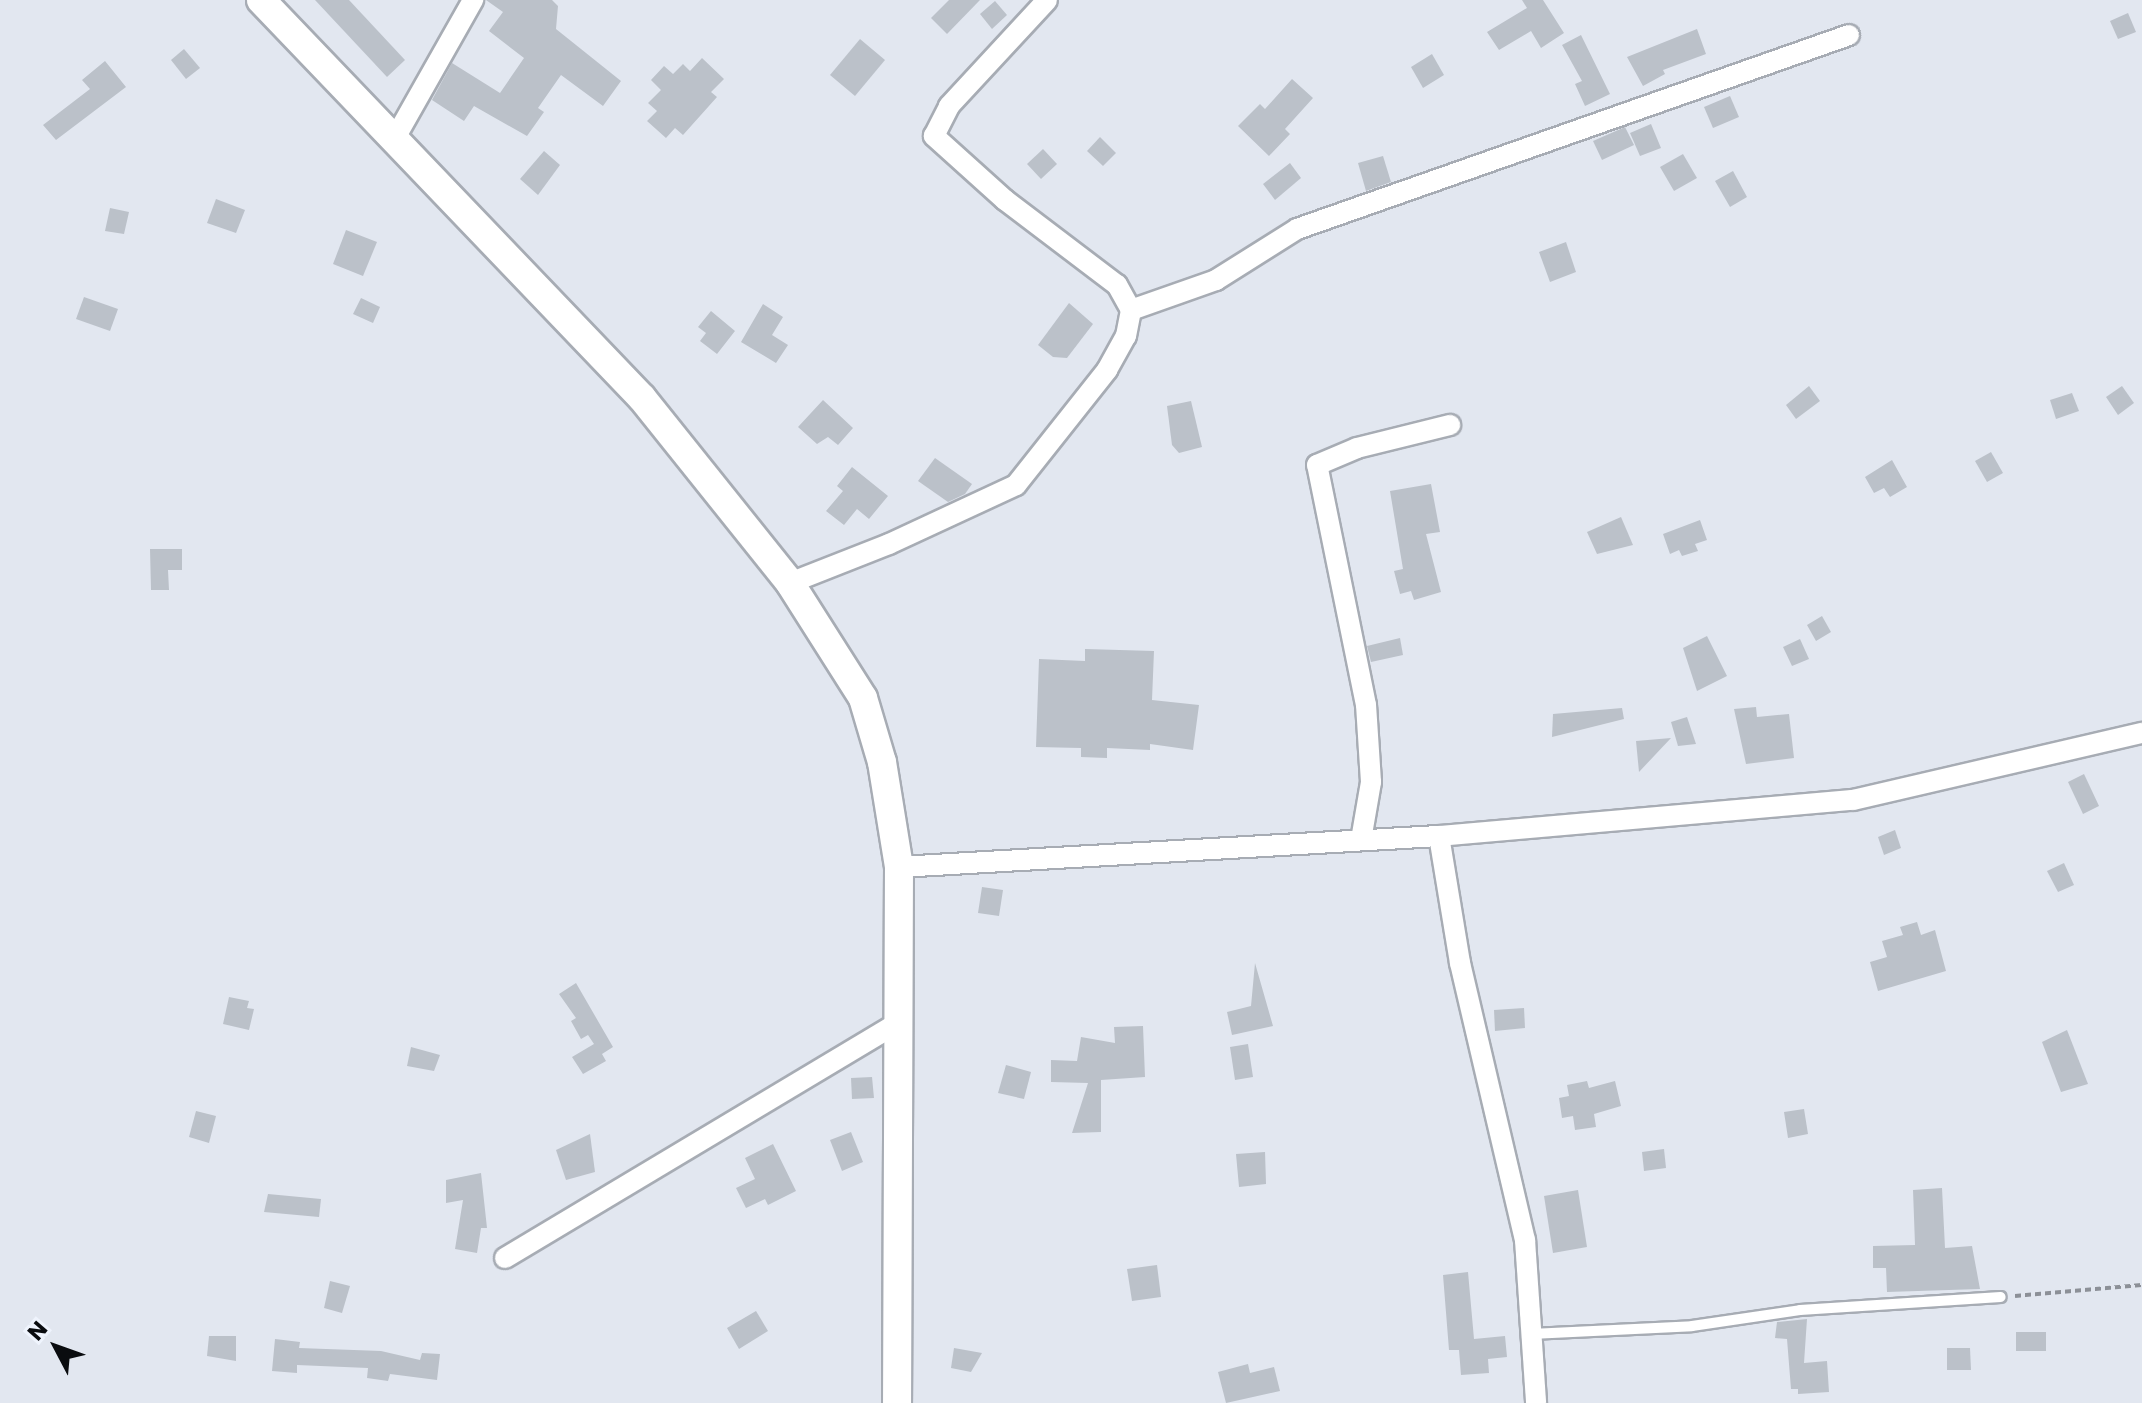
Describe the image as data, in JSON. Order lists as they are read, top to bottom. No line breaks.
{"north":"top left"}
